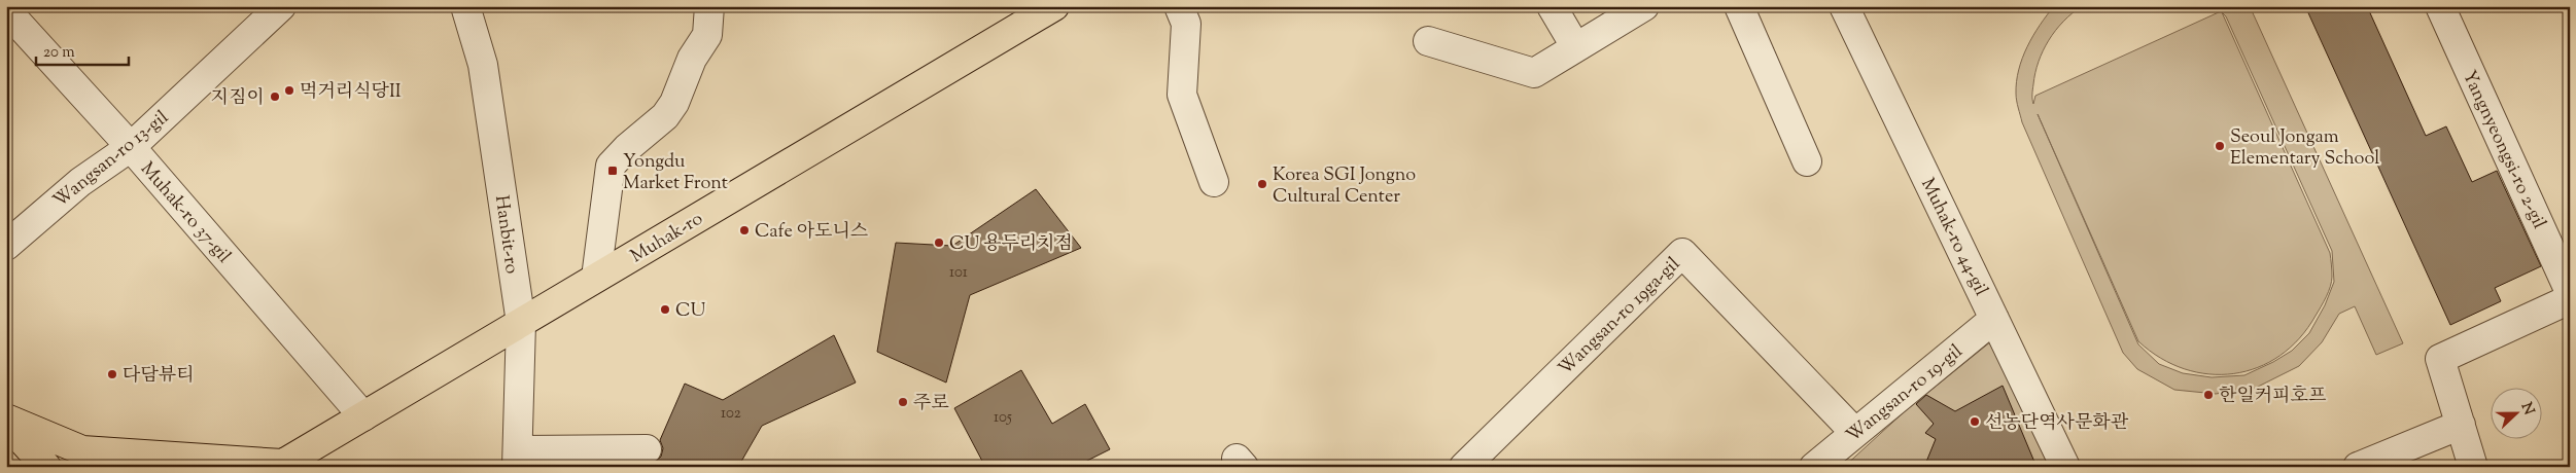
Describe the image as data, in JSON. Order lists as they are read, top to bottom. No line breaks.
{"streets":{"main road":["Muhak-ro"],"street":["Yangnyeongsi-ro 2-gil","Wangsan-ro 13-gil","Muhak-ro 37-gil","Hanbit-ro","Muhak-ro 44-gil","Wangsan-ro 19ga-gil","Wangsan-ro 19-gil"]},"crossings":[["Wangsan-ro 13-gil","Muhak-ro 37-gil"],["Muhak-ro 37-gil","Muhak-ro"],["Hanbit-ro","Muhak-ro"],["Muhak-ro 44-gil","Wangsan-ro 19-gil"],["Wangsan-ro 19ga-gil","Wangsan-ro 19-gil"]],"places":{"other":["먹거리식당II","지짐이","Seoul Jongam Elementary School","Korea SGI Jongno Cultural Center","Cafe 아도니스","CU 용두리치점","CU","다담뷰티","한일커피호프","주로","선농단역사문화관"],"transit":["Yongdu Market Front"]},"house_numbers":["101","102","105"],"scale_bar":"20 m","north":"right"}
